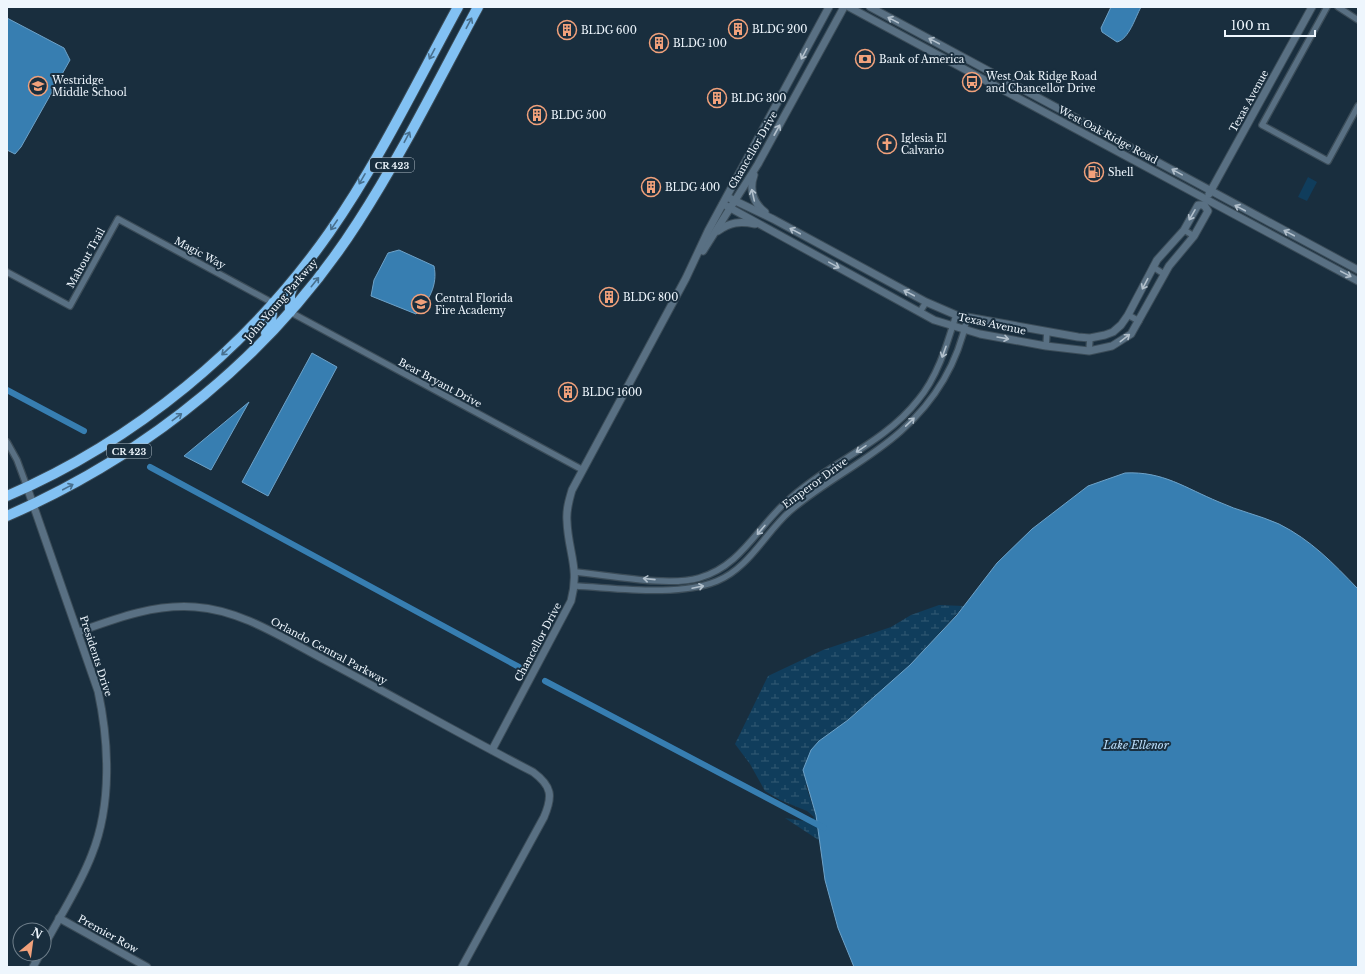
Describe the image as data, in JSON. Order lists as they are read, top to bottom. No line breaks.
{"streets":{"highway":["CR 423","John Young Parkway"],"street":["Texas Avenue","West Oak Ridge Road","Chancellor Drive","Magic Way","Mahout Trail","Bear Bryant Drive","Emperor Drive","Orlando Central Parkway","Presidents Drive","Premier Row"]},"crossings":[["Texas Avenue","West Oak Ridge Road"],["Texas Avenue","Chancellor Drive"],["Texas Avenue","Emperor Drive"],["Chancellor Drive","Bear Bryant Drive"],["Chancellor Drive","Emperor Drive"],["Chancellor Drive","Orlando Central Parkway"],["Magic Way","Mahout Trail"],["Magic Way","John Young Parkway"],["John Young Parkway","Bear Bryant Drive"],["John Young Parkway","Presidents Drive"],["Orlando Central Parkway","Presidents Drive"],["Presidents Drive","Premier Row"]],"water":["Lake Ellenor"],"places":{"building":["BLDG 200","BLDG 600","BLDG 100","BLDG 300","BLDG 500","BLDG 400","BLDG 800","BLDG 1600"],"bank":["Bank of America"],"bus stop":["West Oak Ridge Road and Chancellor Drive"],"school or university":["Westridge Middle School","Central Florida Fire Academy"],"church":["Iglesia El Calvario"],"fuel station":["Shell"]},"scale_bar":"100 m","north":"top right"}
